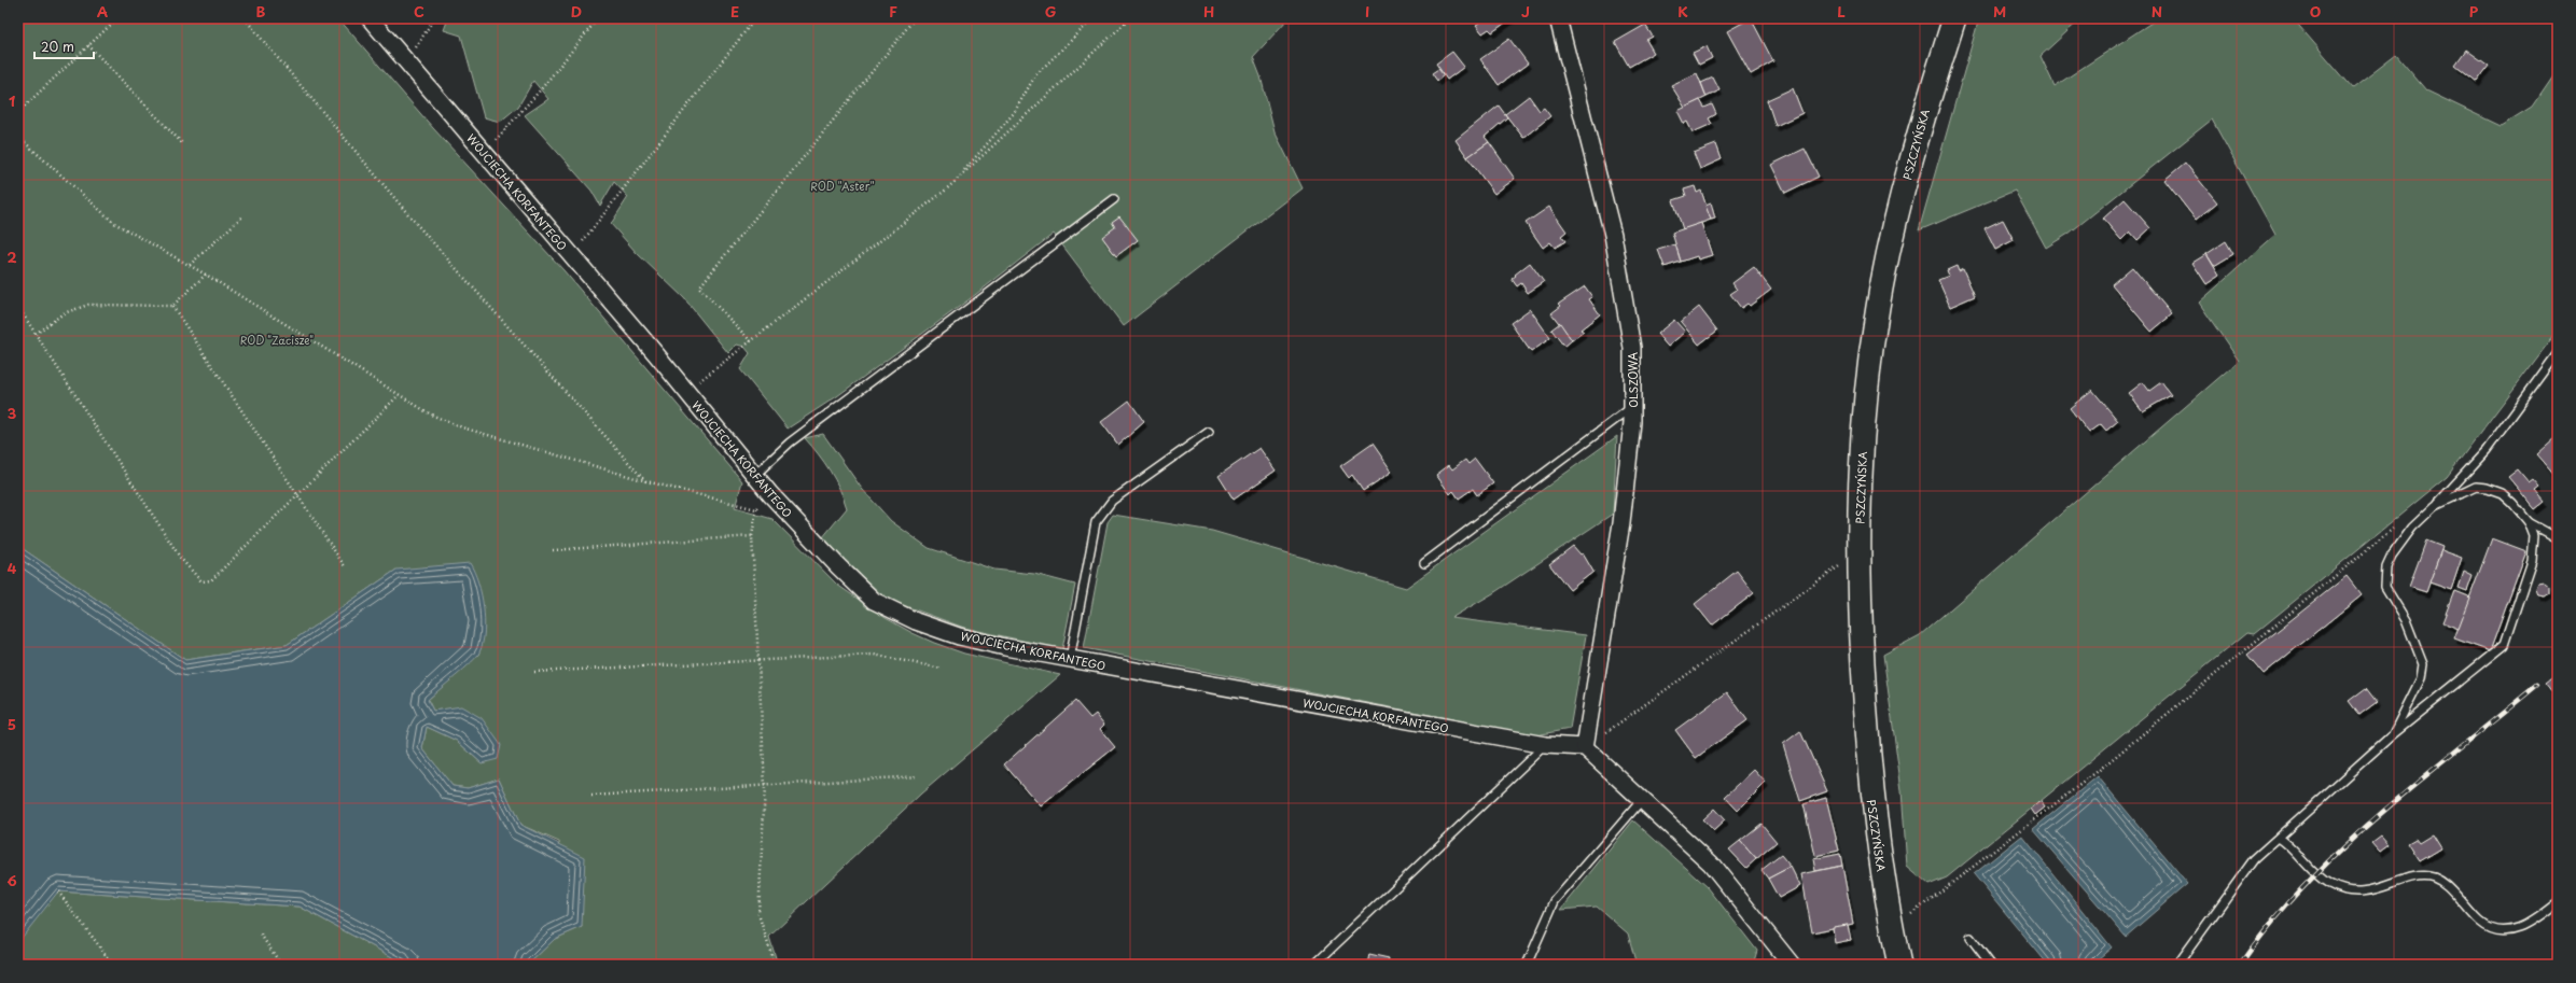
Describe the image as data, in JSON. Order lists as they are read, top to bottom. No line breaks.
{"streets":{"main road":["PSZCZYŃSKA"],"street":["WOJCIECHA KORFANTEGO","OLSZOWA"]},"crossings":[["WOJCIECHA KORFANTEGO","OLSZOWA"]],"parks":["ROD \"Aster\"","ROD \"Zacisze\""],"scale_bar":"20 m","grid":{"columns":["A","B","C","D","E","F","G","H","I","J","K","L","M","N","O","P"],"rows":["1","2","3","4","5","6"]}}
